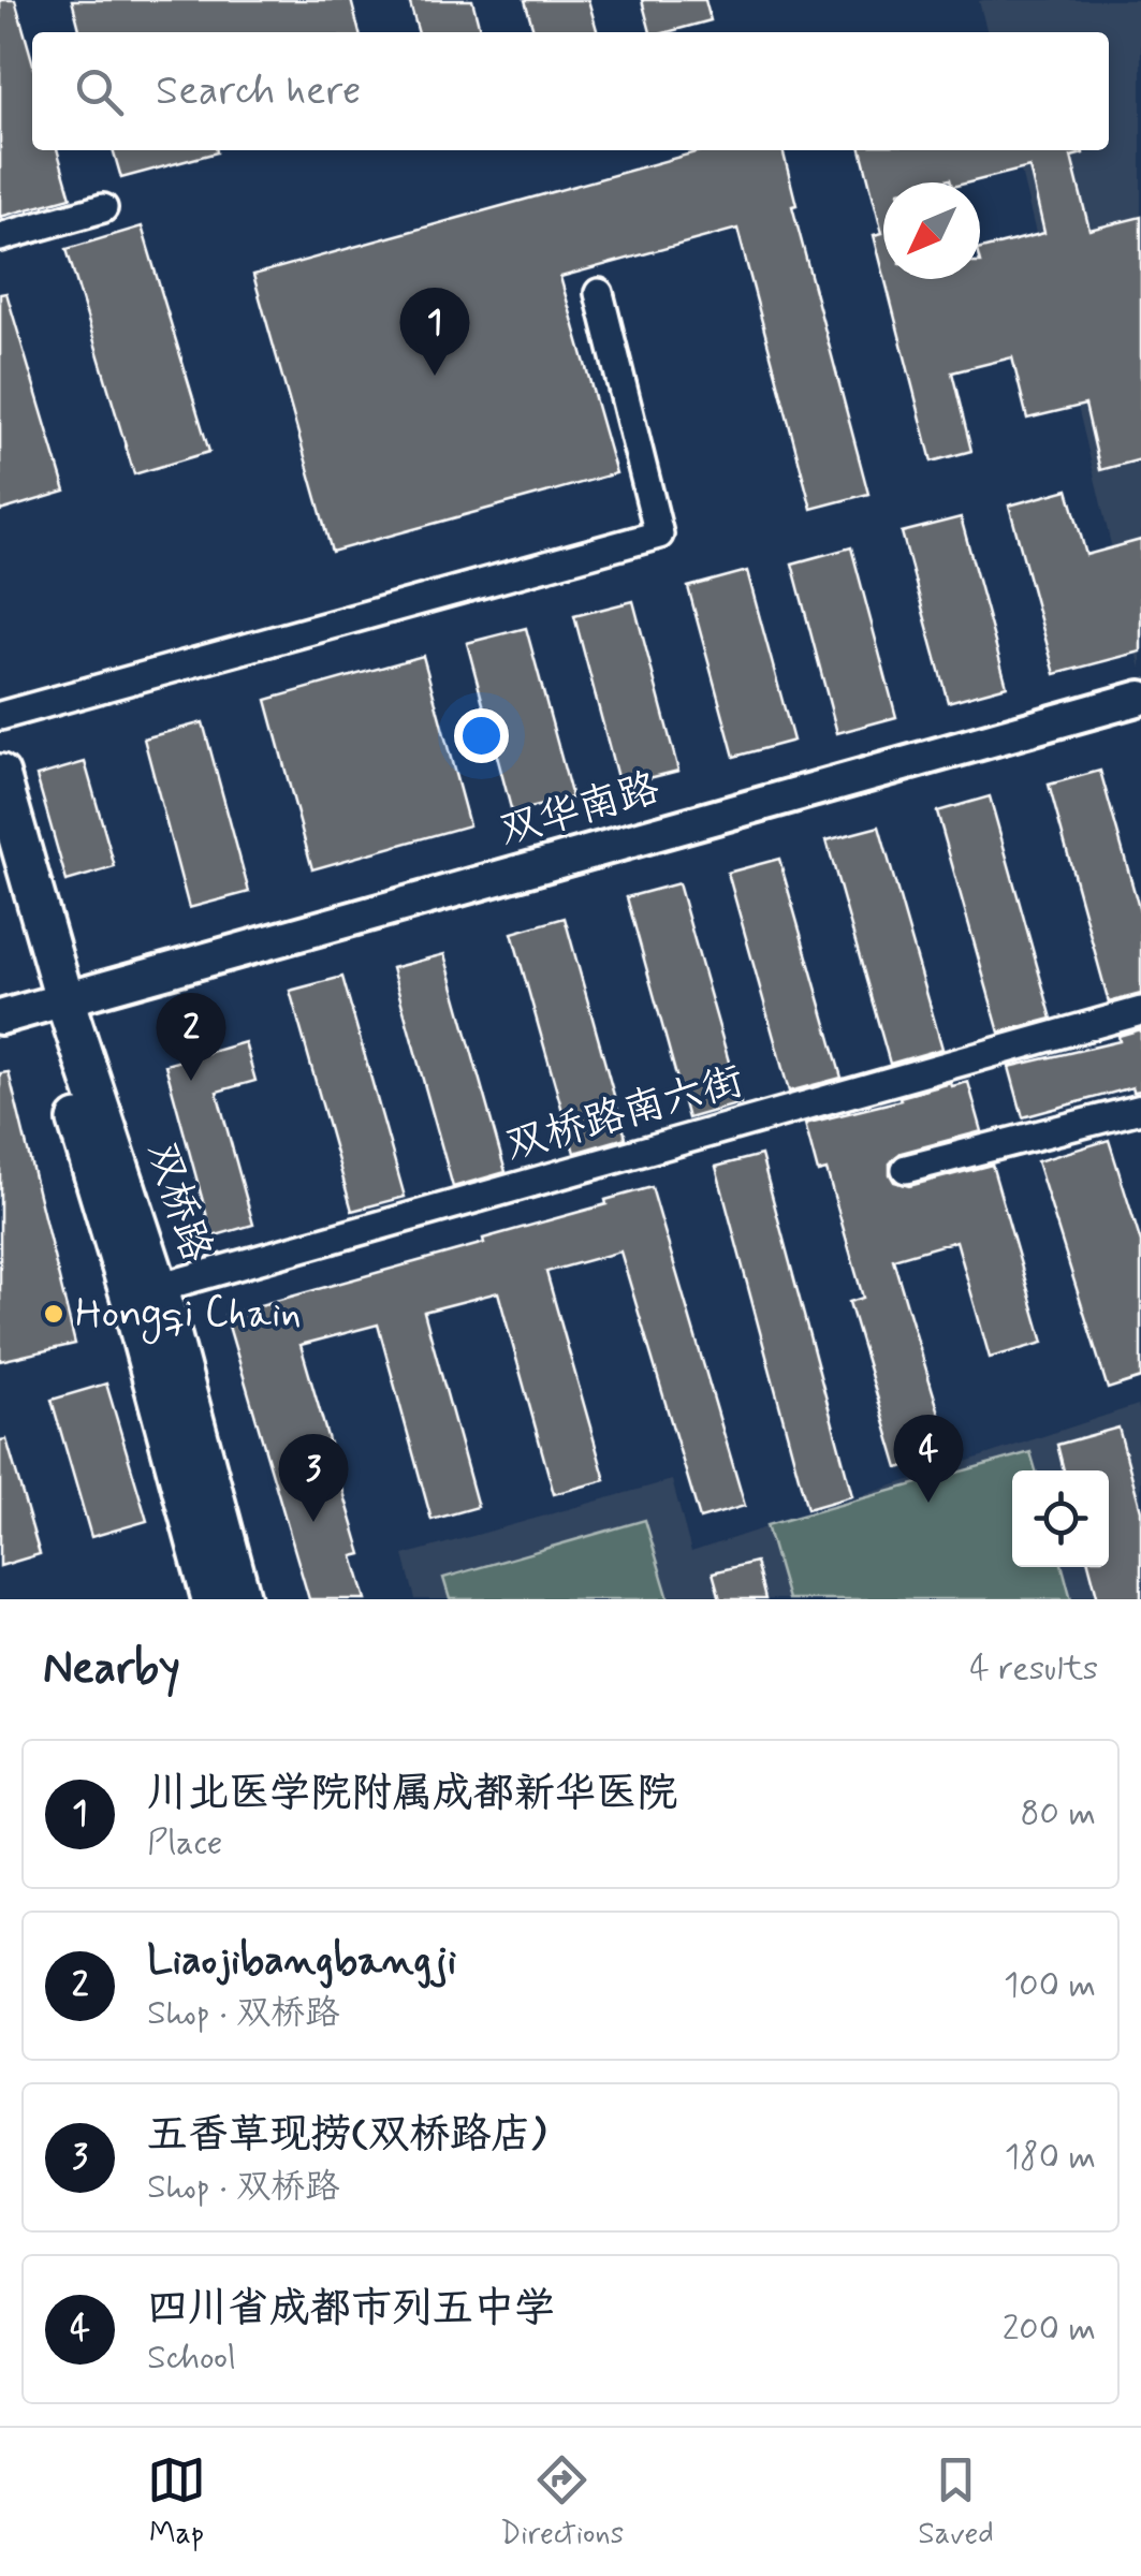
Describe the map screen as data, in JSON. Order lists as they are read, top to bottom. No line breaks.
{"streets":{"main road":["双桥路"],"street":["双华南路","双桥路南六街"]},"crossings":[["双桥路南六街","双桥路"]],"places":["Hongqi Chain"],"north":"bottom left","page":{"search":"Search here","pins":["1","2","4","3"],"heading":["Nearby","4 results"],"list":[{"mark":"1","name":"川北医学院附属成都新华医院","note":"Place","value":"80 m"},{"mark":"2","name":"Liaojibangbangji","note":"Shop · 双桥路","value":"100 m"},{"mark":"3","name":"五香草现捞(双桥路店)","note":"Shop · 双桥路","value":"180 m"},{"mark":"4","name":"四川省成都市列五中学","note":"School","value":"200 m"}],"nav":["Map","Directions","Saved"]}}
